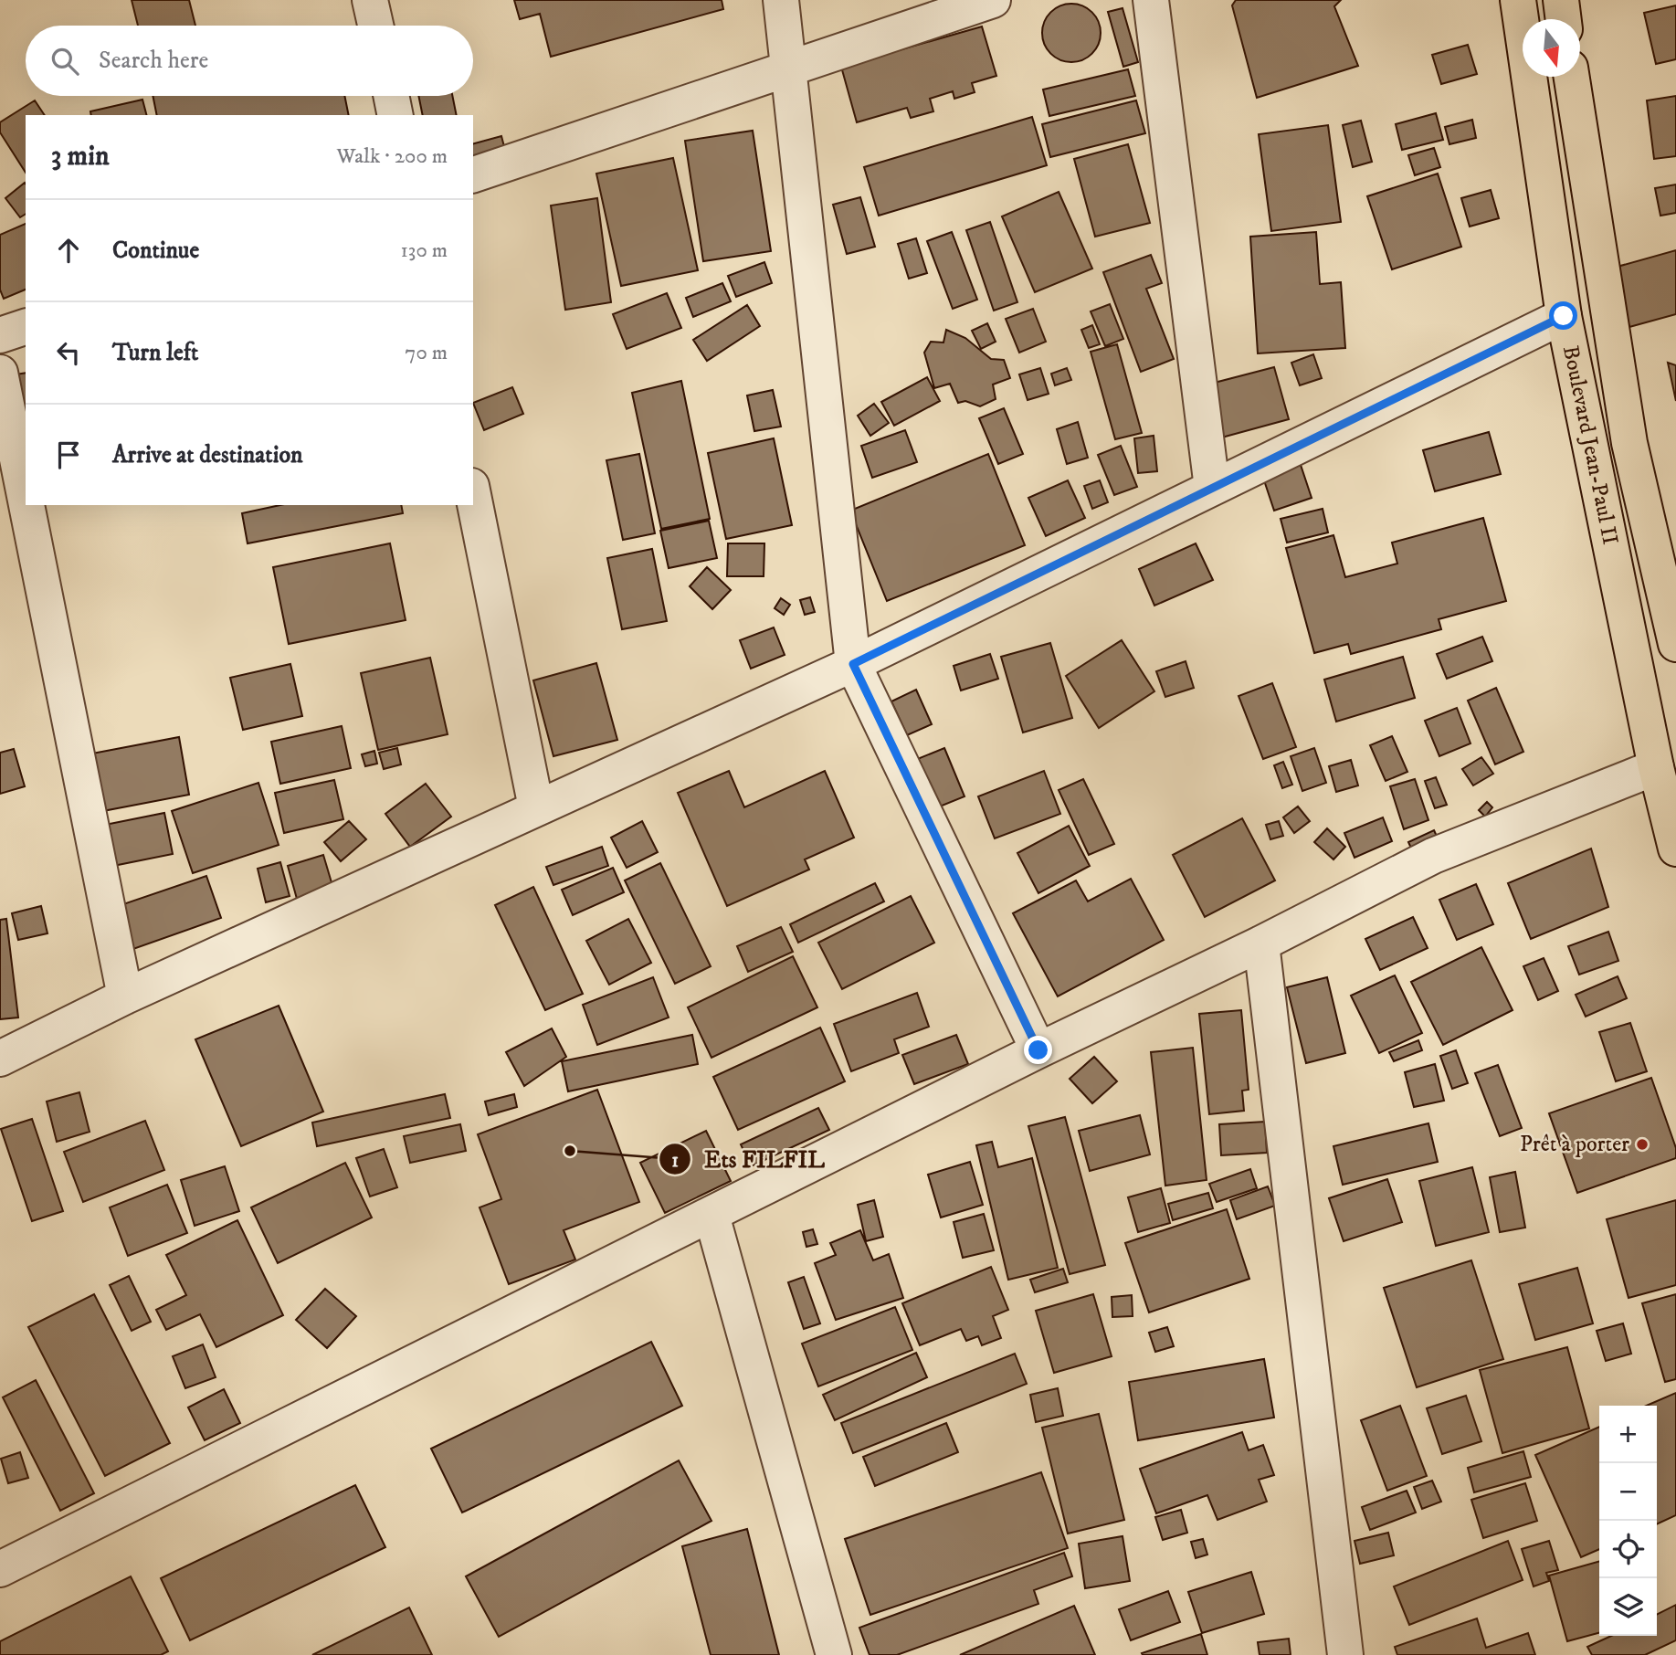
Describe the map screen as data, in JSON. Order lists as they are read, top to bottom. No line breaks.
{"streets":{"main road":["Boulevard Jean-Paul II"]},"places":["Prêt à porter","Ets FILFIL"],"north":"bottom","page":{"search":"Search here","heading":["3 min","Walk · 200 m"],"list":[["Continue","130 m"],["Turn left","70 m"],"Arrive at destination"],"map_buttons":["+","−"]}}
